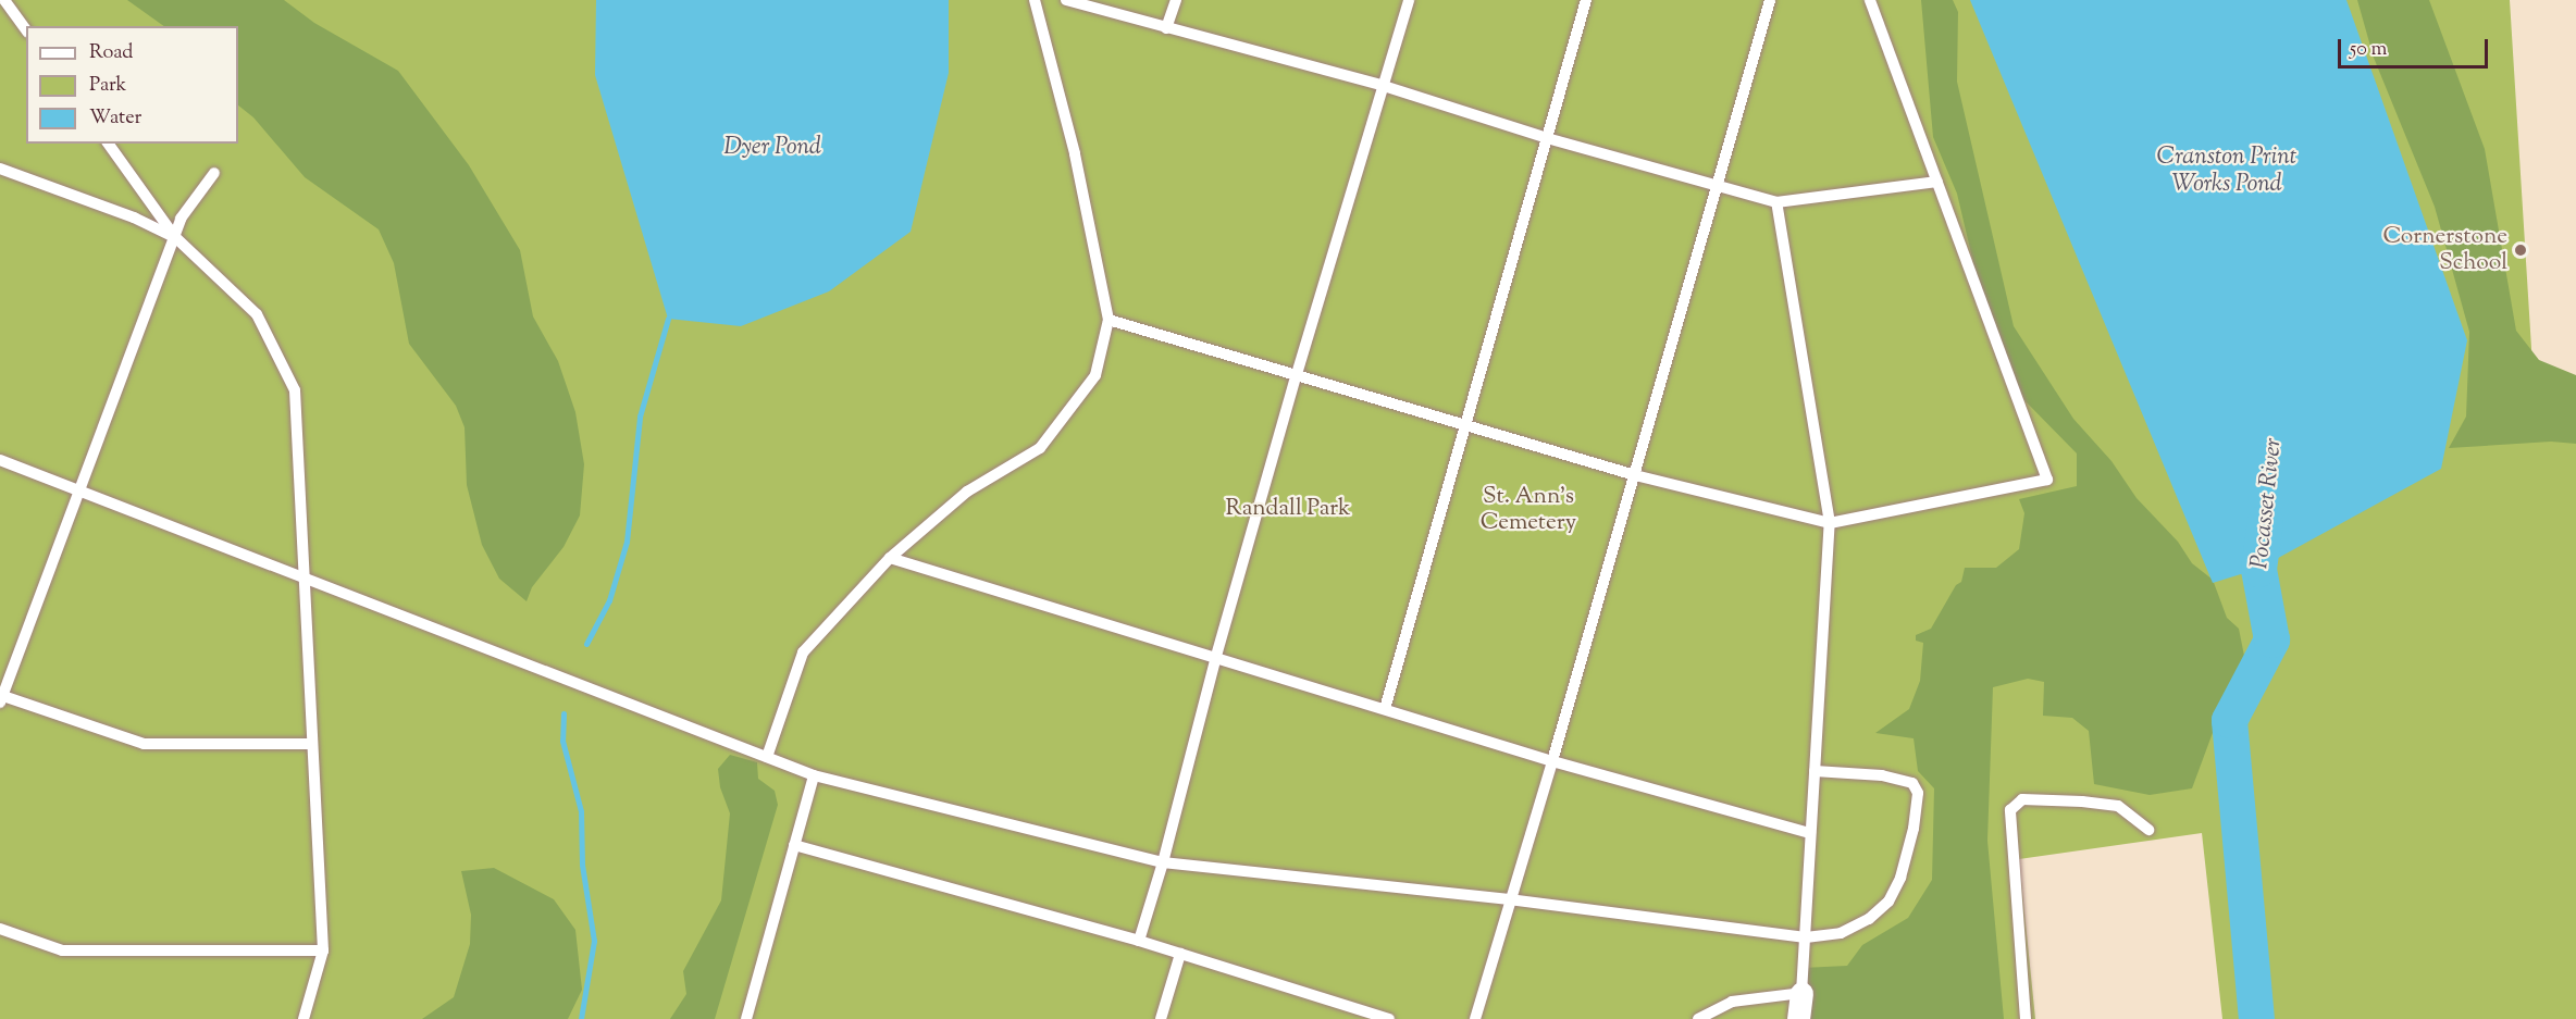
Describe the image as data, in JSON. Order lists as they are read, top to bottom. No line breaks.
{"water":["Dyer Pond","Cranston Print Works Pond","Pocasset River"],"parks":["St. Ann's Cemetery","Randall Park"],"places":["Cornerstone School"],"legend":["Road","Park","Water"],"scale_bar":"50 m"}
